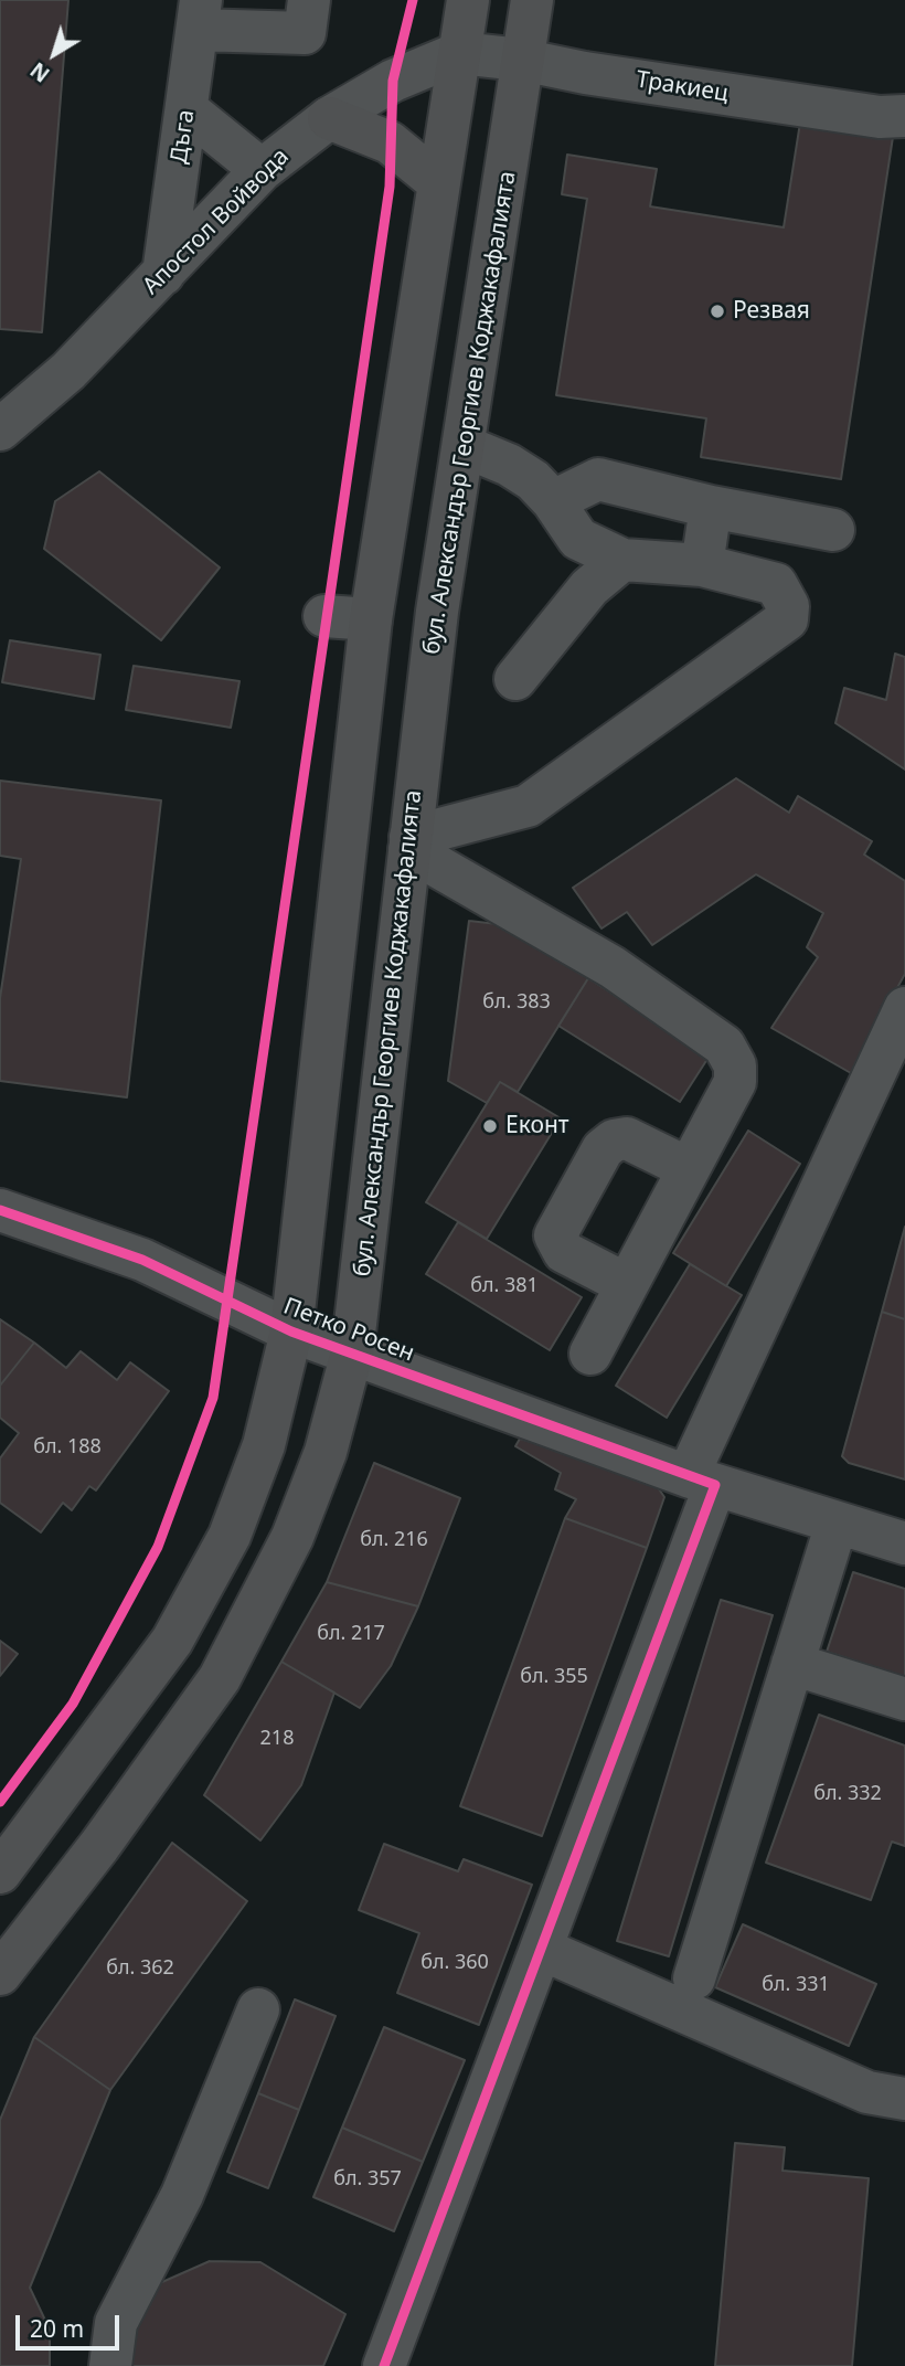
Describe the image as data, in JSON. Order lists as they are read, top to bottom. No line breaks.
{"streets":{"main road":["бул. Александър Георгиев Коджакафалията"],"street":["Тракиец","Дъга","Апостол Войвода","Петко Росен"]},"crossings":[["Тракиец","Апостол Войвода"],["Тракиец","бул. Александър Георгиев Коджакафалията"],["Дъга","Апостол Войвода"],["бул. Александър Георгиев Коджакафалията","Петко Росен"]],"places":["Резвая","Еконт"],"house_numbers":["бл. 383","бл. 381","бл. 188","бл. 216","бл. 217","бл. 355","218","бл. 332","бл. 360","бл. 362","бл. 331","бл. 357"],"scale_bar":"20 m","north":"bottom left"}
